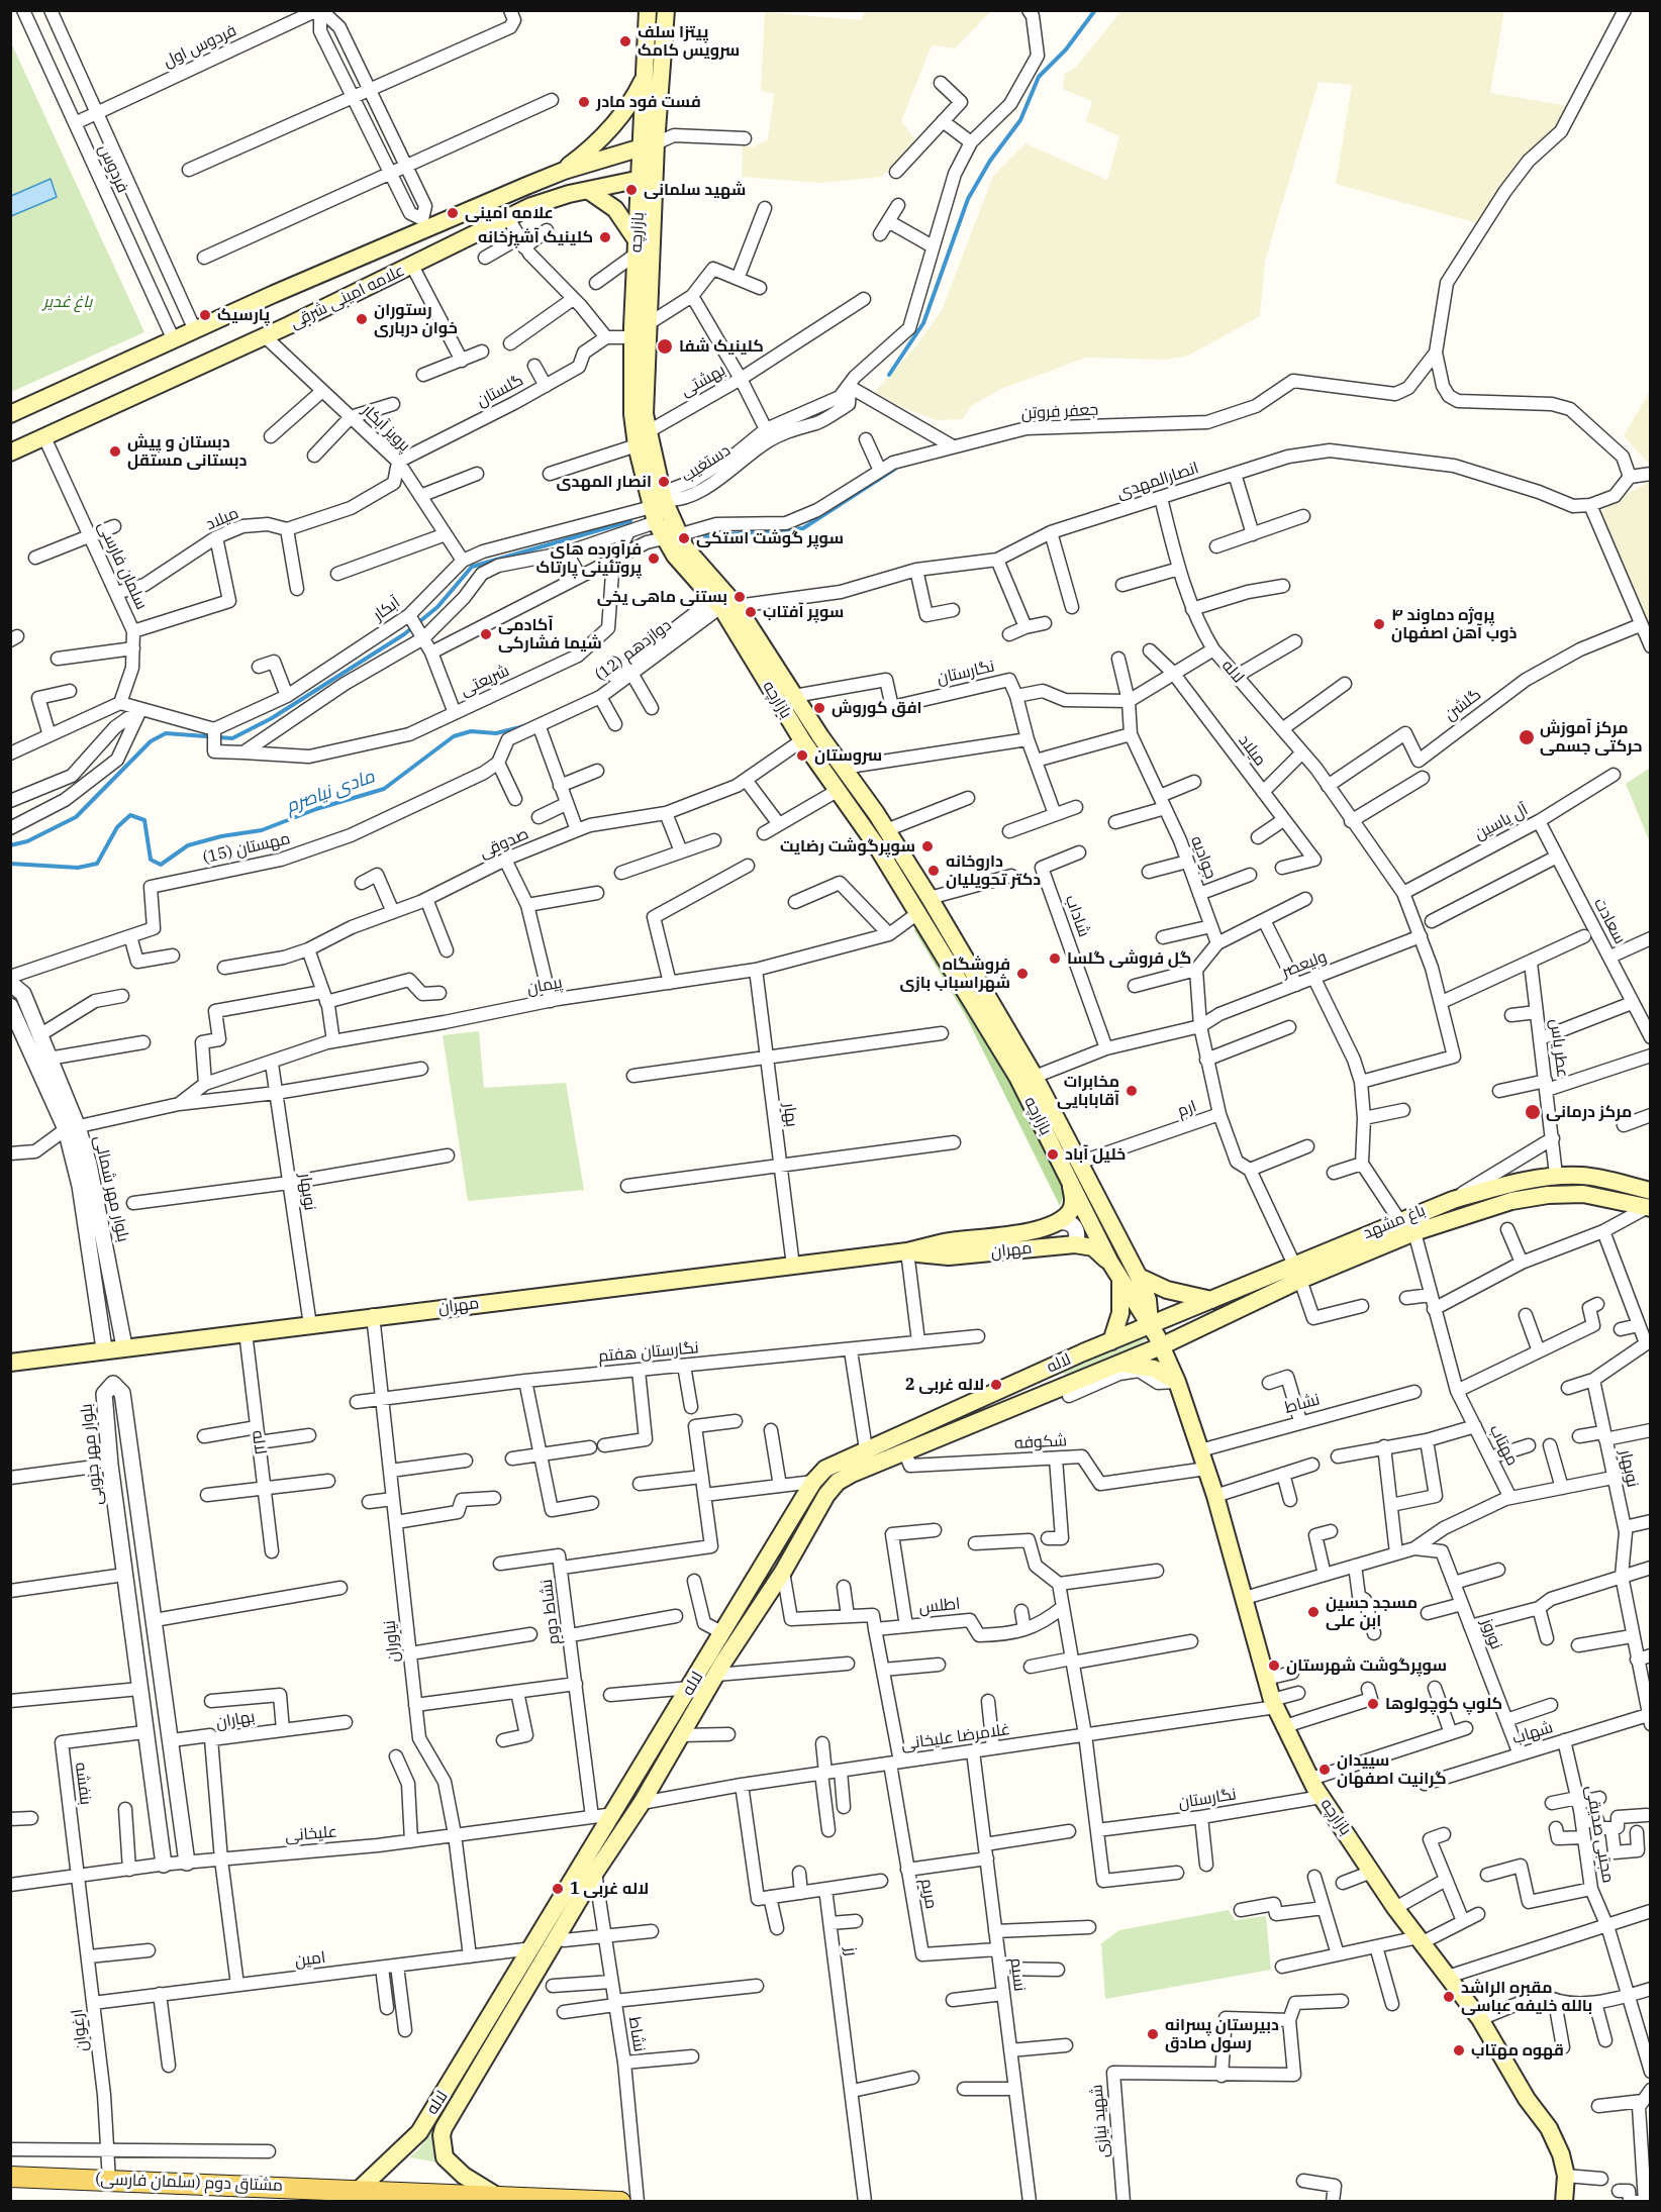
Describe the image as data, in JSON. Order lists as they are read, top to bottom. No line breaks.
{"streets":{"main road":["بازارچه","علامه امینی شرقی","لاله","باغ مشهد","مهران","مشتاق دوم (سلمان فارسی)"],"street":["فردوس اول","فردوس","بهشتی","گلستان","جعفر فروتن","پرویز آبکار","دستغیب","انصارالمهدی","میلاد","سلمان فارسی","آبکار","دوازدهم (12)","نگارستان","شریعتی","گلشن","آل یاسین","صدوقی","مهستان (15)","جوادیه","شاداب","سعادت","ولیعصر","پیمان","عطر یاس","ارم","بهار","بلوار مهر شمالی","نوبهار","نگارستان هفتم","نشاط","شکوفه","مهتاب","بلوار مهر جنوبی","اطلس","نشاط دوم","نوروز","نیاوران","بهاران","شهاب","غلامرضا علیخانی","بنفشه","علیخانی","مجتبی صدیقی","مریم","رز","امین","نسیم","ارغوان","شهید نیازی"]},"crossings":[["فردوس اول","فردوس"],["فردوس","علامه امینی شرقی"],["بازارچه","علامه امینی شرقی"],["بازارچه","بهشتی"],["بازارچه","جعفر فروتن"],["بازارچه","دستغیب"],["بازارچه","انصارالمهدی"],["بازارچه","آبکار"],["بازارچه","دوازدهم (12)"],["بازارچه","لاله"],["بازارچه","نگارستان"],["بازارچه","صدوقی"],["بازارچه","ولیعصر"],["بازارچه","پیمان"],["بازارچه","ارم"],["بازارچه","باغ مشهد"],["بازارچه","مهران"],["بازارچه","نشاط"],["بازارچه","شکوفه"],["بازارچه","نوروز"],["بازارچه","غلامرضا علیخانی"],["علامه امینی شرقی","پرویز آبکار"],["علامه امینی شرقی","سلمان فارسی"],["گلستان","پرویز آبکار"],["گلستان","میلاد"],["پرویز آبکار","میلاد"],["پرویز آبکار","آبکار"],["دستغیب","آبکار"],["انصارالمهدی","لاله"],["میلاد","سلمان فارسی"],["دوازدهم (12)","مهستان (15)"],["لاله","گلشن"],["لاله","آل یاسین"],["لاله","ولیعصر"],["لاله","باغ مشهد"],["لاله","مهران"],["لاله","نشاط"],["لاله","شکوفه"],["لاله","غلامرضا علیخانی"],["لاله","علیخانی"],["لاله","امین"],["لاله","مشتاق دوم (سلمان فارسی)"],["آل یاسین","سعادت"],["شاداب","ولیعصر"],["ولیعصر","ارم"],["پیمان","بهار"],["پیمان","نوبهار"],["عطر یاس","باغ مشهد"],["بهار","مهران"],["بلوار مهر شمالی","مهران"],["نوبهار","مهران"],["نوبهار","شهاب"],["باغ مشهد","مهتاب"],["مهران","نیاوران"],["نگارستان هفتم","نیاوران"],["مهتاب","نوروز"],["بلوار مهر جنوبی","بنفشه"],["بلوار مهر جنوبی","علیخانی"],["نشاط دوم","علیخانی"],["نوروز","شهاب"],["نیاوران","علیخانی"],["نیاوران","امین"],["بهاران","علیخانی"],["بهاران","امین"],["شهاب","مجتبی صدیقی"],["غلامرضا علیخانی","مریم"],["غلامرضا علیخانی","نسیم"],["بنفشه","علیخانی"],["بنفشه","ارغوان"],["علیخانی","ارغوان"],["مریم","نسیم"],["امین","ارغوان"],["ارغوان","مشتاق دوم (سلمان فارسی)"]],"water":["مادی نیاصرم"],"parks":["باغ غدیر"],"places":["پیتزا سلف سرویس کامک","فست فود مادر","شهید سلمانی","علامه امینی","کلینیک آشپزخانه","پارسیک","رستوران خوان درباری","کلینیک شفا","دبستان و پیش دبستانی مستقل","انصار المهدی","سوپر گوشت استکی","فرآورده های پروتئینی پارتاک","بستنی ماهی یخی","سوپر آفتاب","پروژه دماوند ۴ ذوب آهن اصفهان","آکادمی شیما فشارکی","افق کوروش","مرکز آموزش حرکتی جسمی","سروستان","سوپرگوشت رضایت","داروخانه دکتر تحویلیان","گل فروشی گلسا","فروشگاه شهراسباب بازی","مخابرات آقابابایی","مرکز درمانی","خلیل آباد","لاله غربی 2","مسجد حسین ابن علی","سوپرگوشت شهرستان","کلوپ کوچولوها","سپیدان گرانیت اصفهان","لاله غربی 1","مقبره الراشد بالله خلیفه عباسی","دبیرستان پسرانه رسول صادق","قهوه مهتاب"]}
